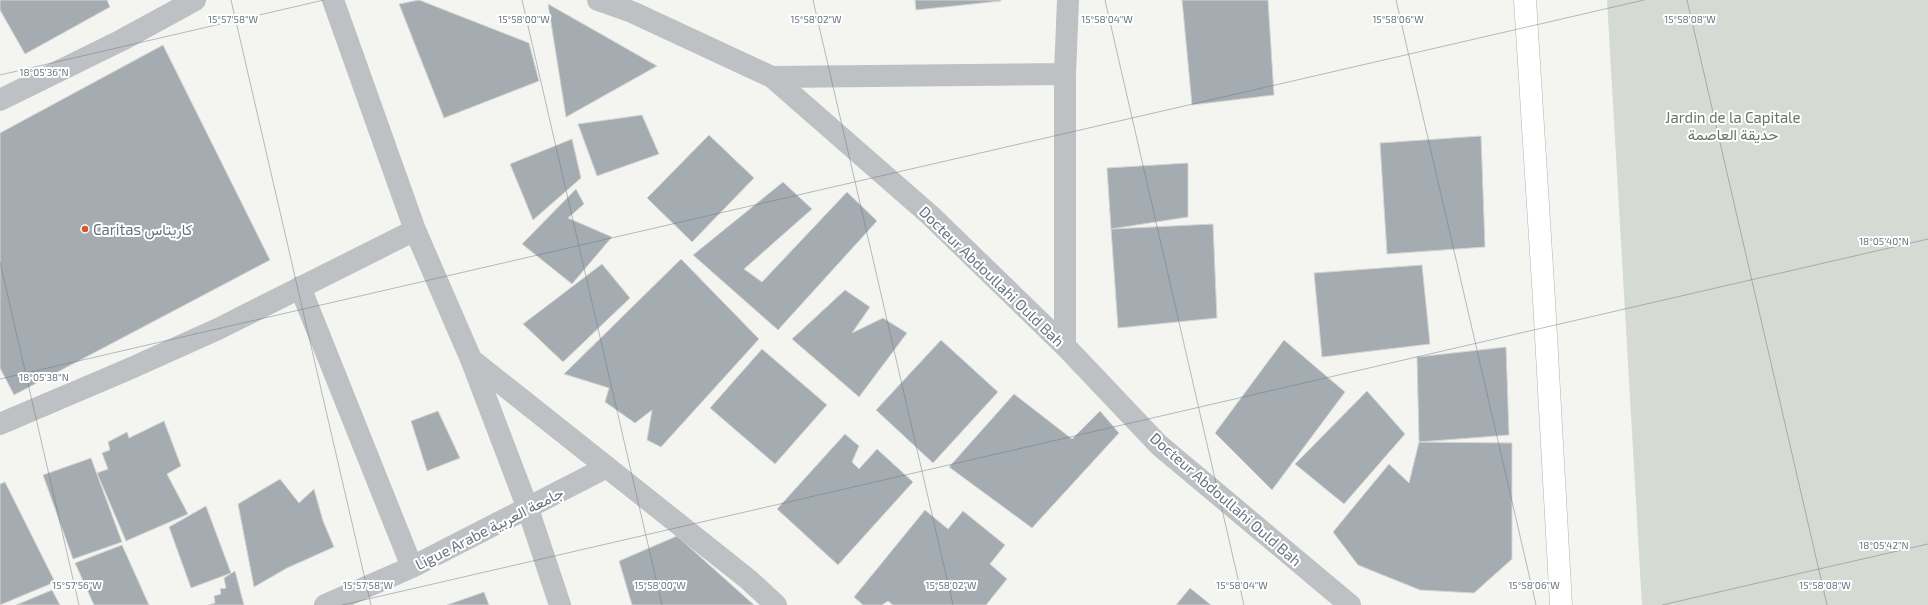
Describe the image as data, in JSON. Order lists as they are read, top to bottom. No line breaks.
{"streets":{"street":["Docteur Abdoullahi Ould Bah","Ligue Arabe جامعة العربية"]},"parks":["Jardin de la Capitale حديقة العاصمة"],"places":["Caritas كاريتاس"],"coordinates":["15°57'58\"W","15°58'00\"W","15°58'02\"W","15°58'04\"W","15°58'06\"W","15°58'08\"W","18°05'36\"N","18°05'40\"N","18°05'38\"N","18°05'42\"N","15°57'56\"W"]}
